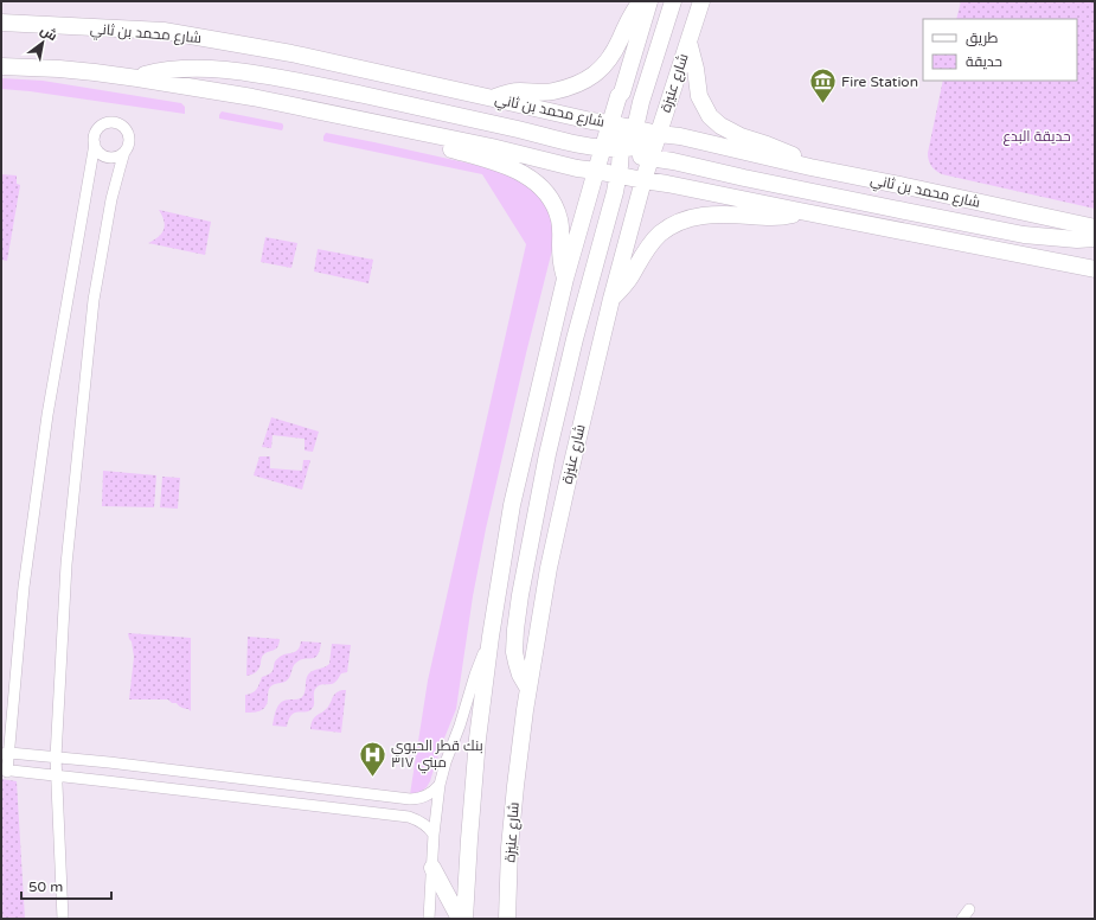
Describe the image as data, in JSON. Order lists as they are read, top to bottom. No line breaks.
{"streets":{"main road":["شارع محمد بن ثاني","شارع عنيزة"]},"crossings":[["شارع محمد بن ثاني","شارع عنيزة"]],"parks":["حديقة البدع"],"places":{"museum":["Fire Station"],"hospital":["بنك قطر الحيوي مبني ٣١٧"]},"legend":["طريق","حديقة"],"scale_bar":"50 m","north":"top right"}
